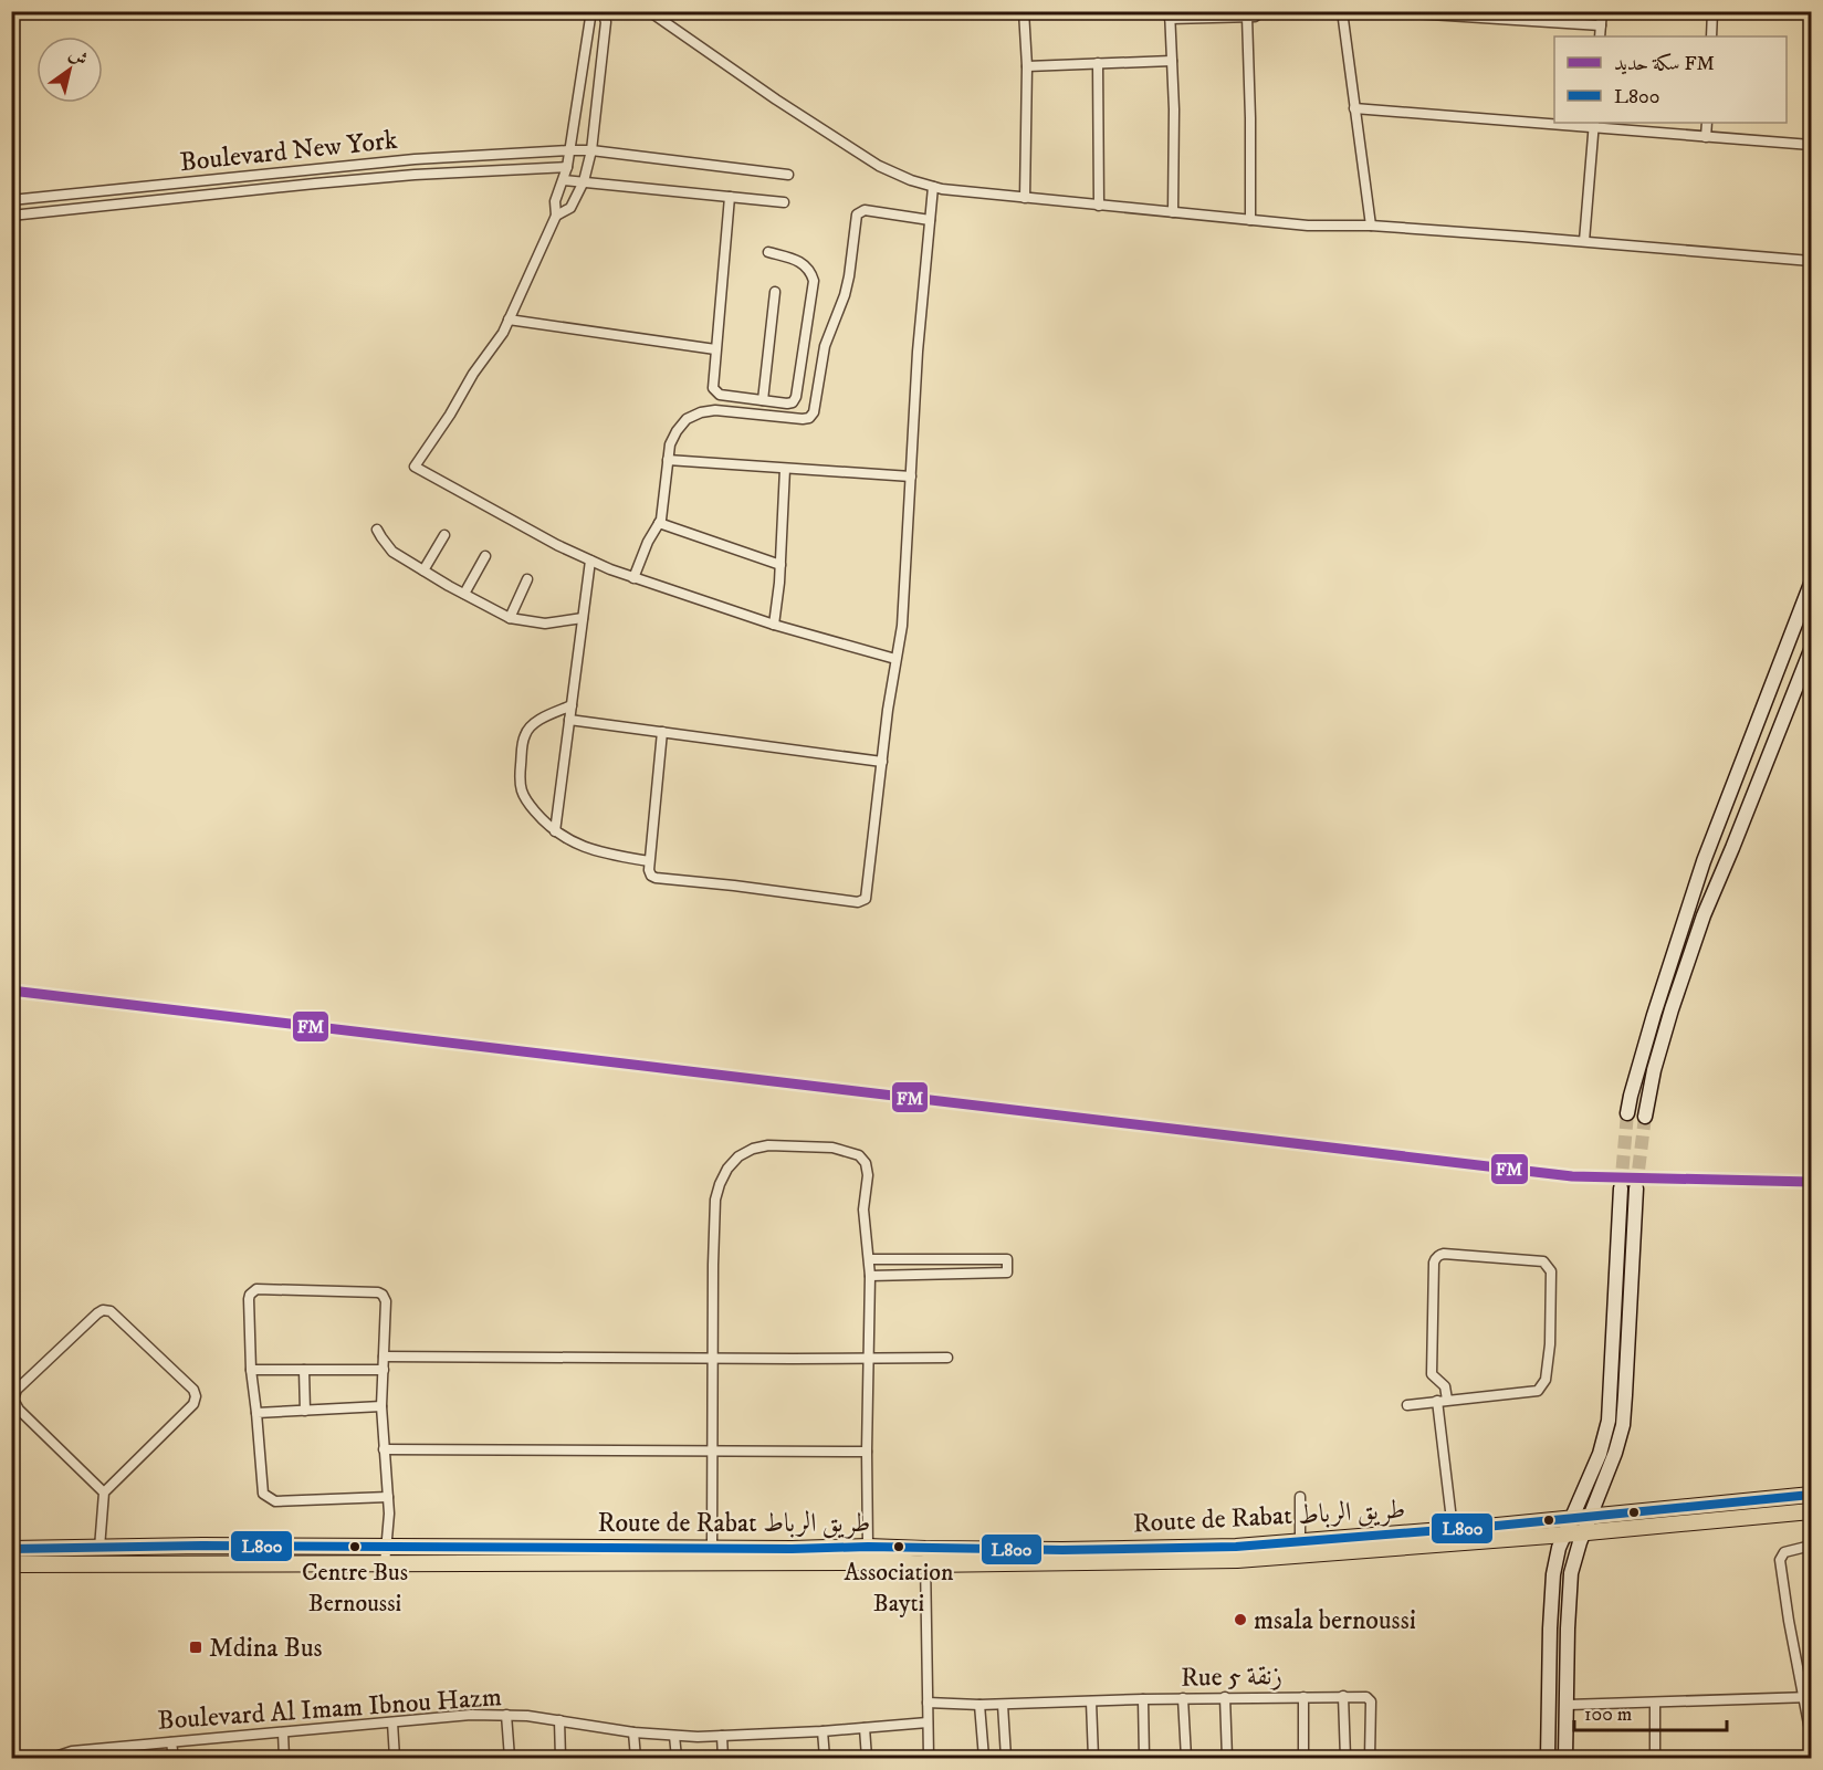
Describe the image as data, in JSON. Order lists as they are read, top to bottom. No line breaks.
{"streets":{"main road":["Route de Rabat طريق الرباط"],"street":["Boulevard New York","Rue 5 زنقة","Boulevard Al Imam Ibnou Hazm"]},"places":{"other":["Centre Bus Bernoussi","Association Bayti","msala bernoussi"],"transit":["Mdina Bus"]},"lines":["rail line FM","transit line L800"],"legend":["سكة حديد FM","L800"],"scale_bar":"100 m","north":"top right"}
